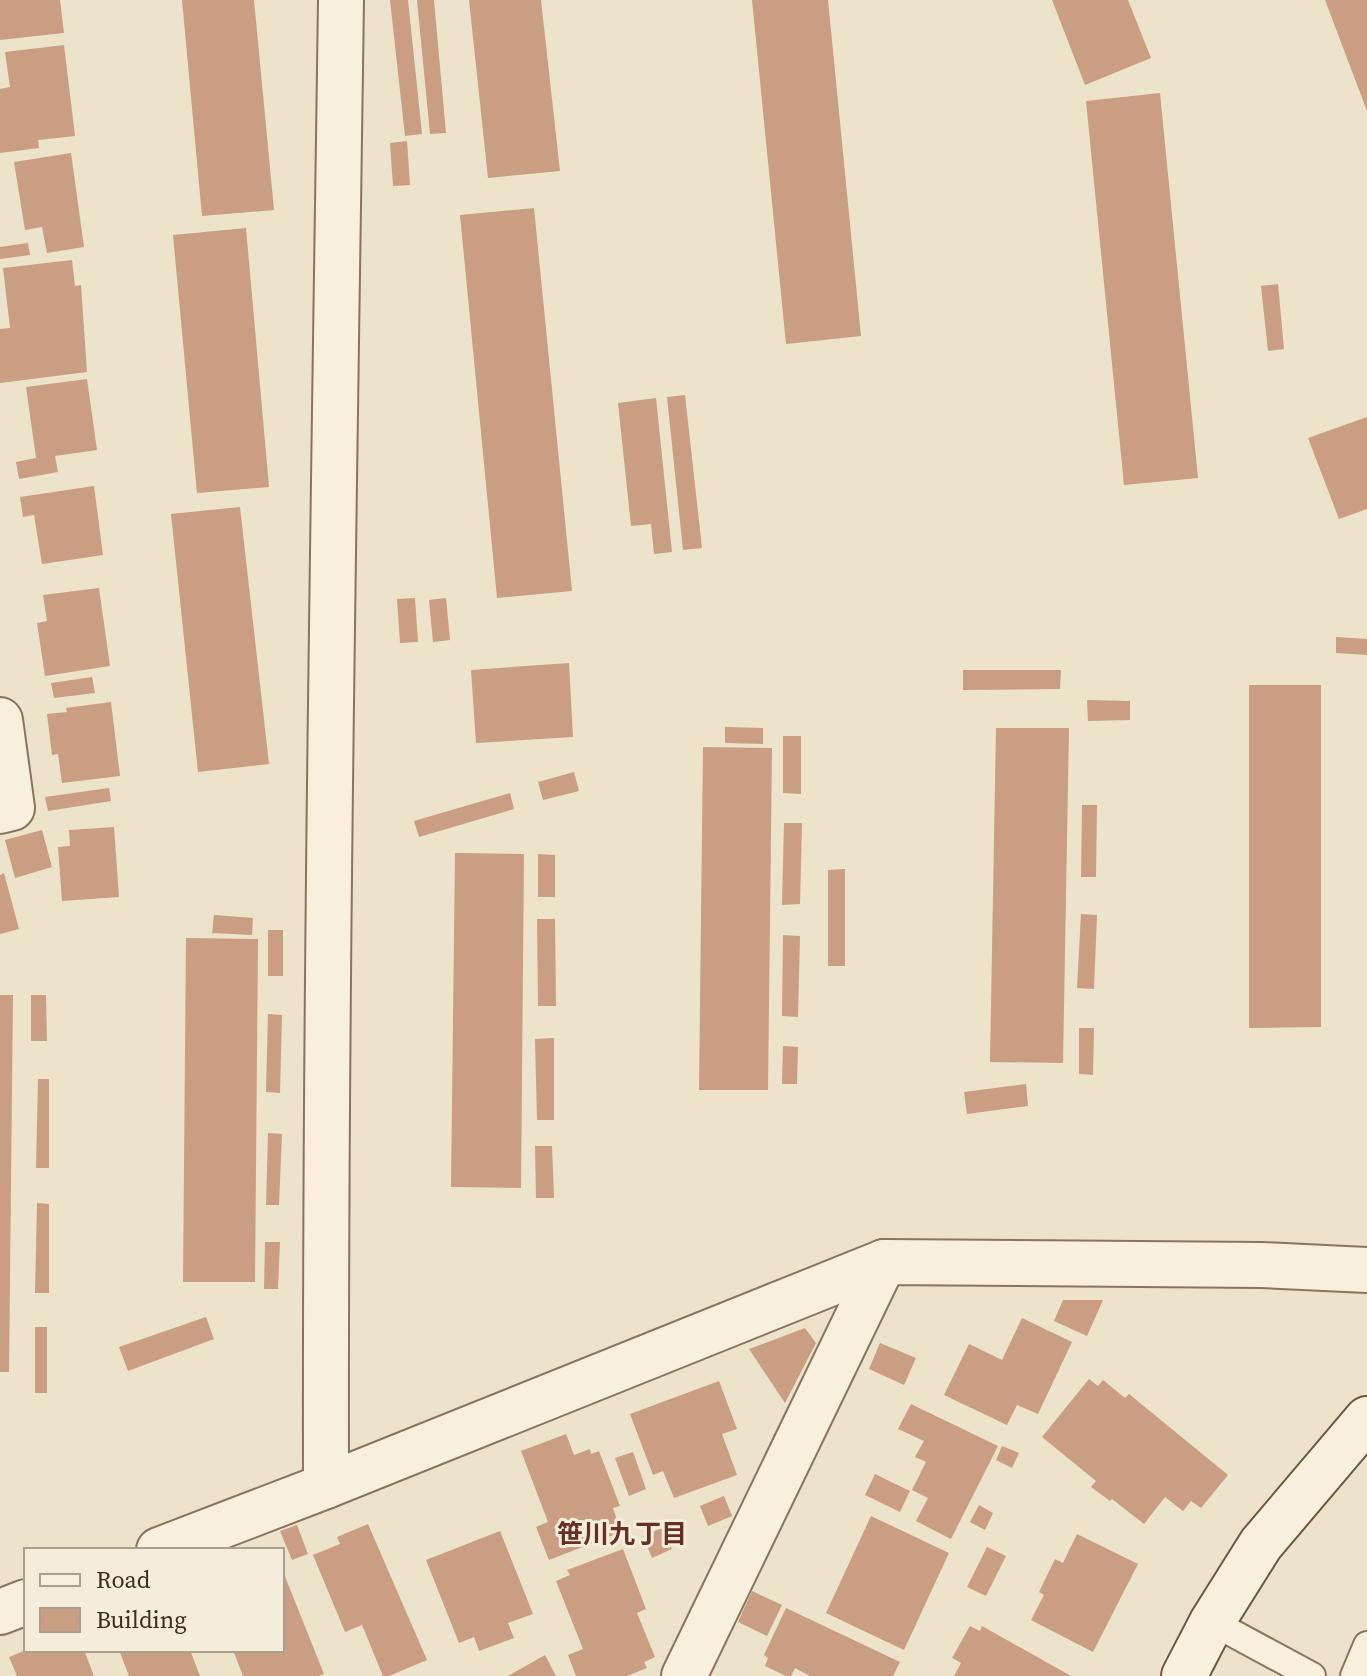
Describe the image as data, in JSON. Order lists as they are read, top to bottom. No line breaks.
{"districts":["笹川九丁目"],"legend":["Road","Building"]}
